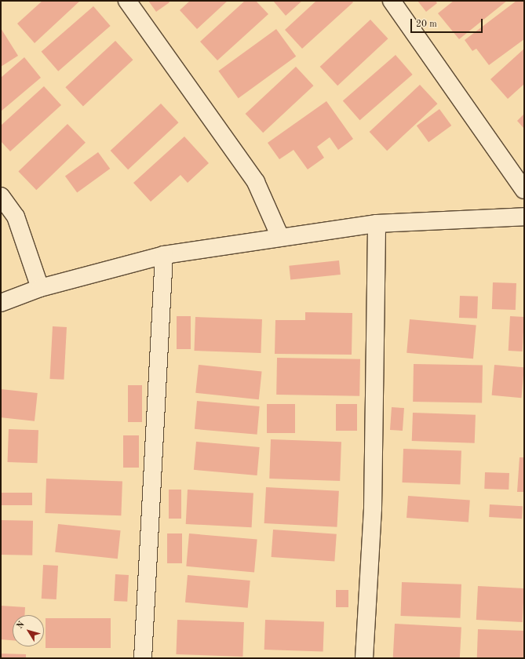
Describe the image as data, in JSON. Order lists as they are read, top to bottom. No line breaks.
{"scale_bar":"20 m","north":"top left"}
